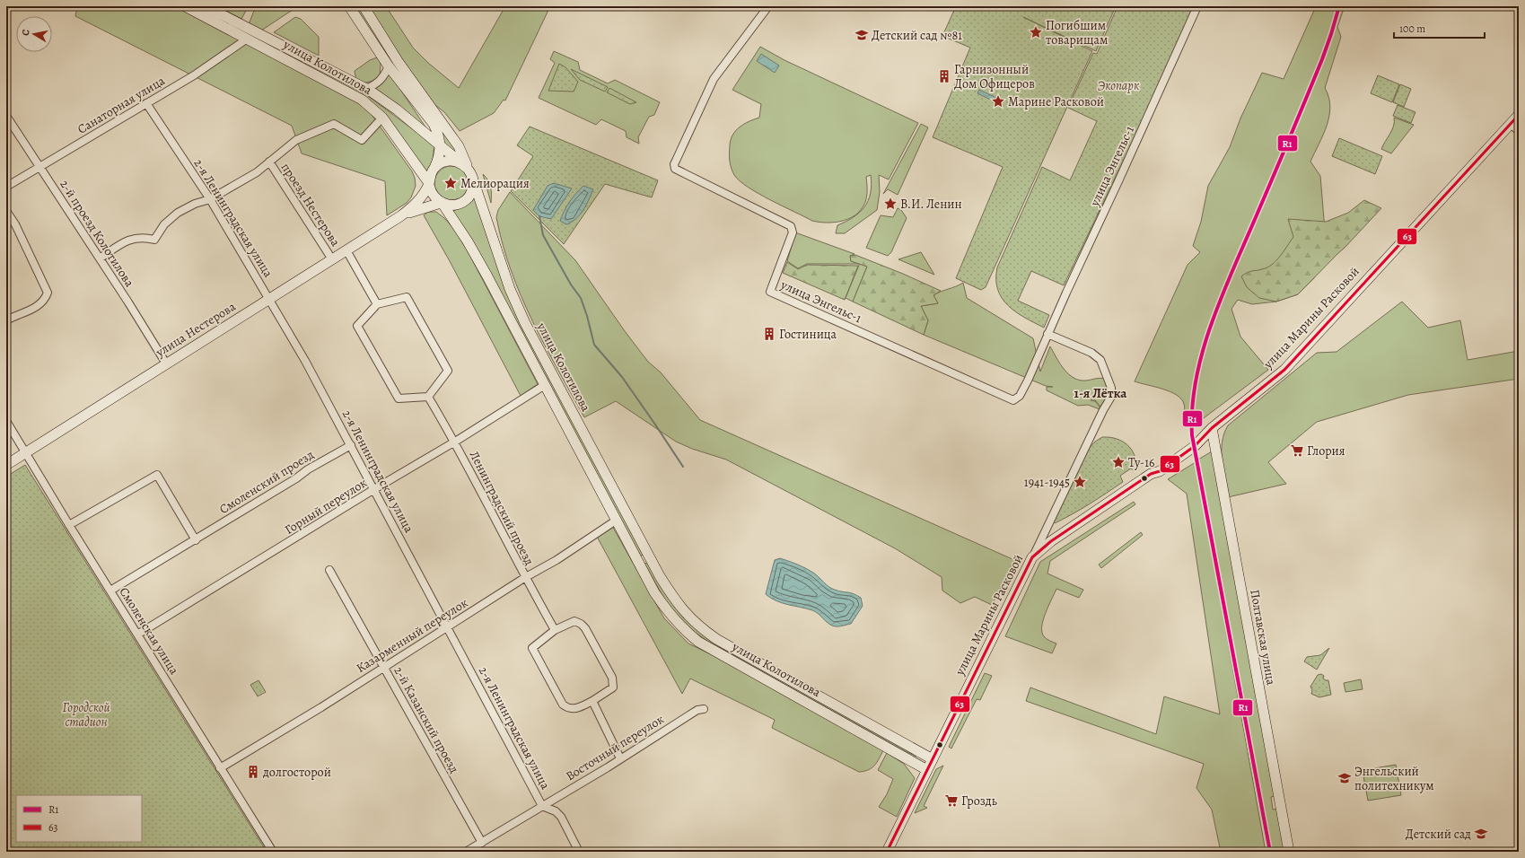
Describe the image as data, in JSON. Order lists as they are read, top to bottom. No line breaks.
{"streets":{"main road":["улица Колотилова","улица Марины Расковой","улица Нестерова","Полтавская улица"],"street":["Санаторная улица","улица Энгельс-1","проезд Нестерова","2-я Ленинградская улица","2-й проезд Колотилова","Смоленский проезд","Горный переулок","Ленинградский проезд","Смоленская улица","Казарменный переулок","2-й Казанский проезд","Восточный переулок"]},"crossings":[["улица Колотилова","Санаторная улица"],["улица Колотилова","улица Марины Расковой"],["улица Колотилова","улица Нестерова"],["улица Колотилова","Горный переулок"],["улица Колотилова","Казарменный переулок"],["Санаторная улица","2-я Ленинградская улица"],["Санаторная улица","2-й проезд Колотилова"],["проезд Нестерова","улица Нестерова"],["2-я Ленинградская улица","улица Нестерова"],["2-я Ленинградская улица","Смоленский проезд"],["2-я Ленинградская улица","Горный переулок"],["2-я Ленинградская улица","Казарменный переулок"],["2-я Ленинградская улица","Восточный переулок"],["2-й проезд Колотилова","улица Нестерова"],["улица Марины Расковой","Полтавская улица"],["улица Нестерова","Смоленская улица"],["Смоленский проезд","Смоленская улица"],["Горный переулок","Ленинградский проезд"],["Горный переулок","Смоленская улица"],["Ленинградский проезд","Казарменный переулок"],["Смоленская улица","Казарменный переулок"],["Казарменный переулок","2-й Казанский проезд"],["2-й Казанский проезд","Восточный переулок"]],"districts":["1-я Лётка"],"parks":["Экопарк","Городской стадион"],"places":{"place":["Погибшим товарищам","Марине Расковой","Мелиорация","В.И. Ленин","Ту-16","1941-1945"],"school or university":["Детский сад №81","Энгельский политехникум","Детский сад"],"building":["Гарнизонный Дом Офицеров","Гостиница","долгосторой"],"supermarket":["Глория","Гроздь"]},"lines":["transit line R1","transit line 63"],"legend":["R1","63"],"scale_bar":"100 m","north":"left"}
